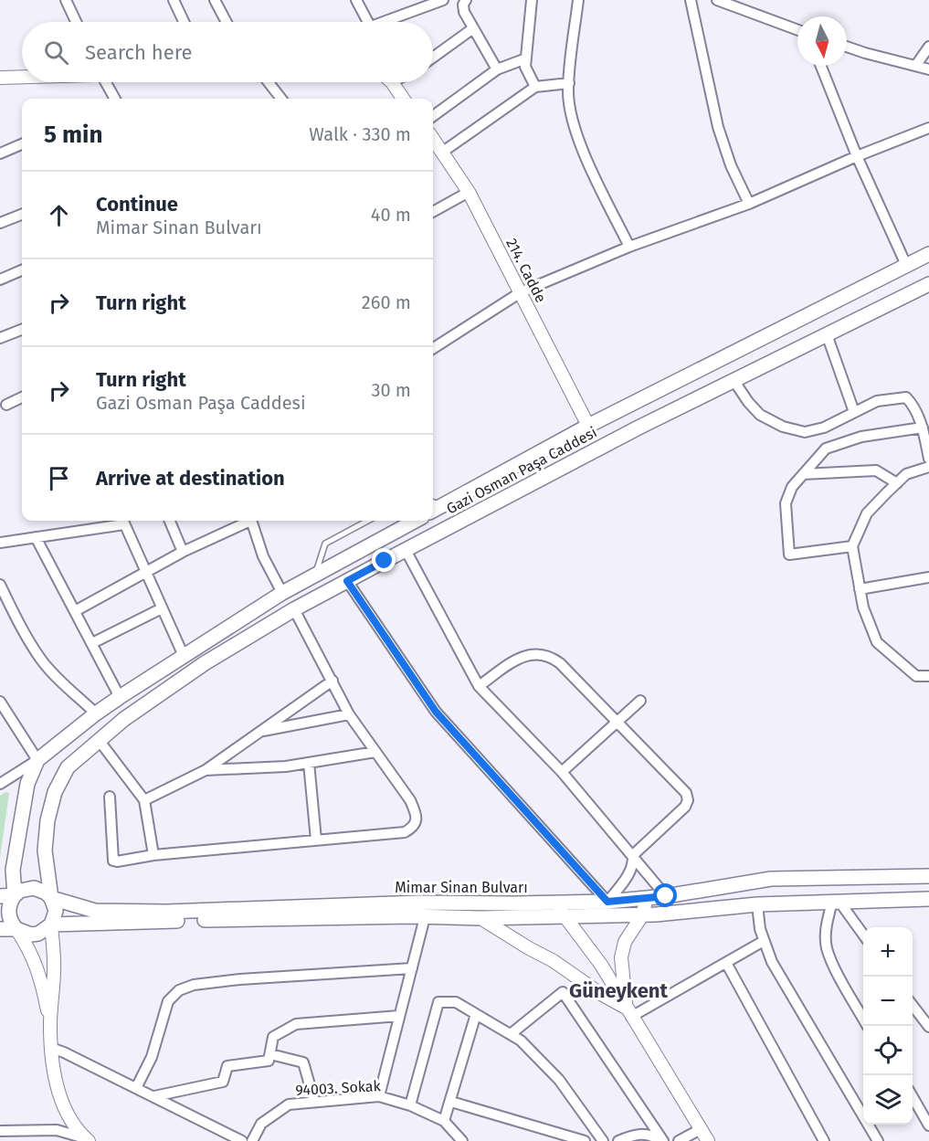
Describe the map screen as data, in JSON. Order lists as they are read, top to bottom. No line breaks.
{"streets":{"main road":["Gazi Osman Paşa Caddesi","Mimar Sinan Bulvarı"],"street":["214. Cadde","94003. Sokak"]},"crossings":[["214. Cadde","Gazi Osman Paşa Caddesi"],["Gazi Osman Paşa Caddesi","Mimar Sinan Bulvarı"]],"districts":["Güneykent"],"north":"bottom","page":{"search":"Search here","heading":["5 min","Walk · 330 m"],"list":[["Continue","Mimar Sinan Bulvarı","40 m"],["Turn right","260 m"],["Turn right","Gazi Osman Paşa Caddesi","30 m"],"Arrive at destination"],"map_buttons":["+","−"]}}
